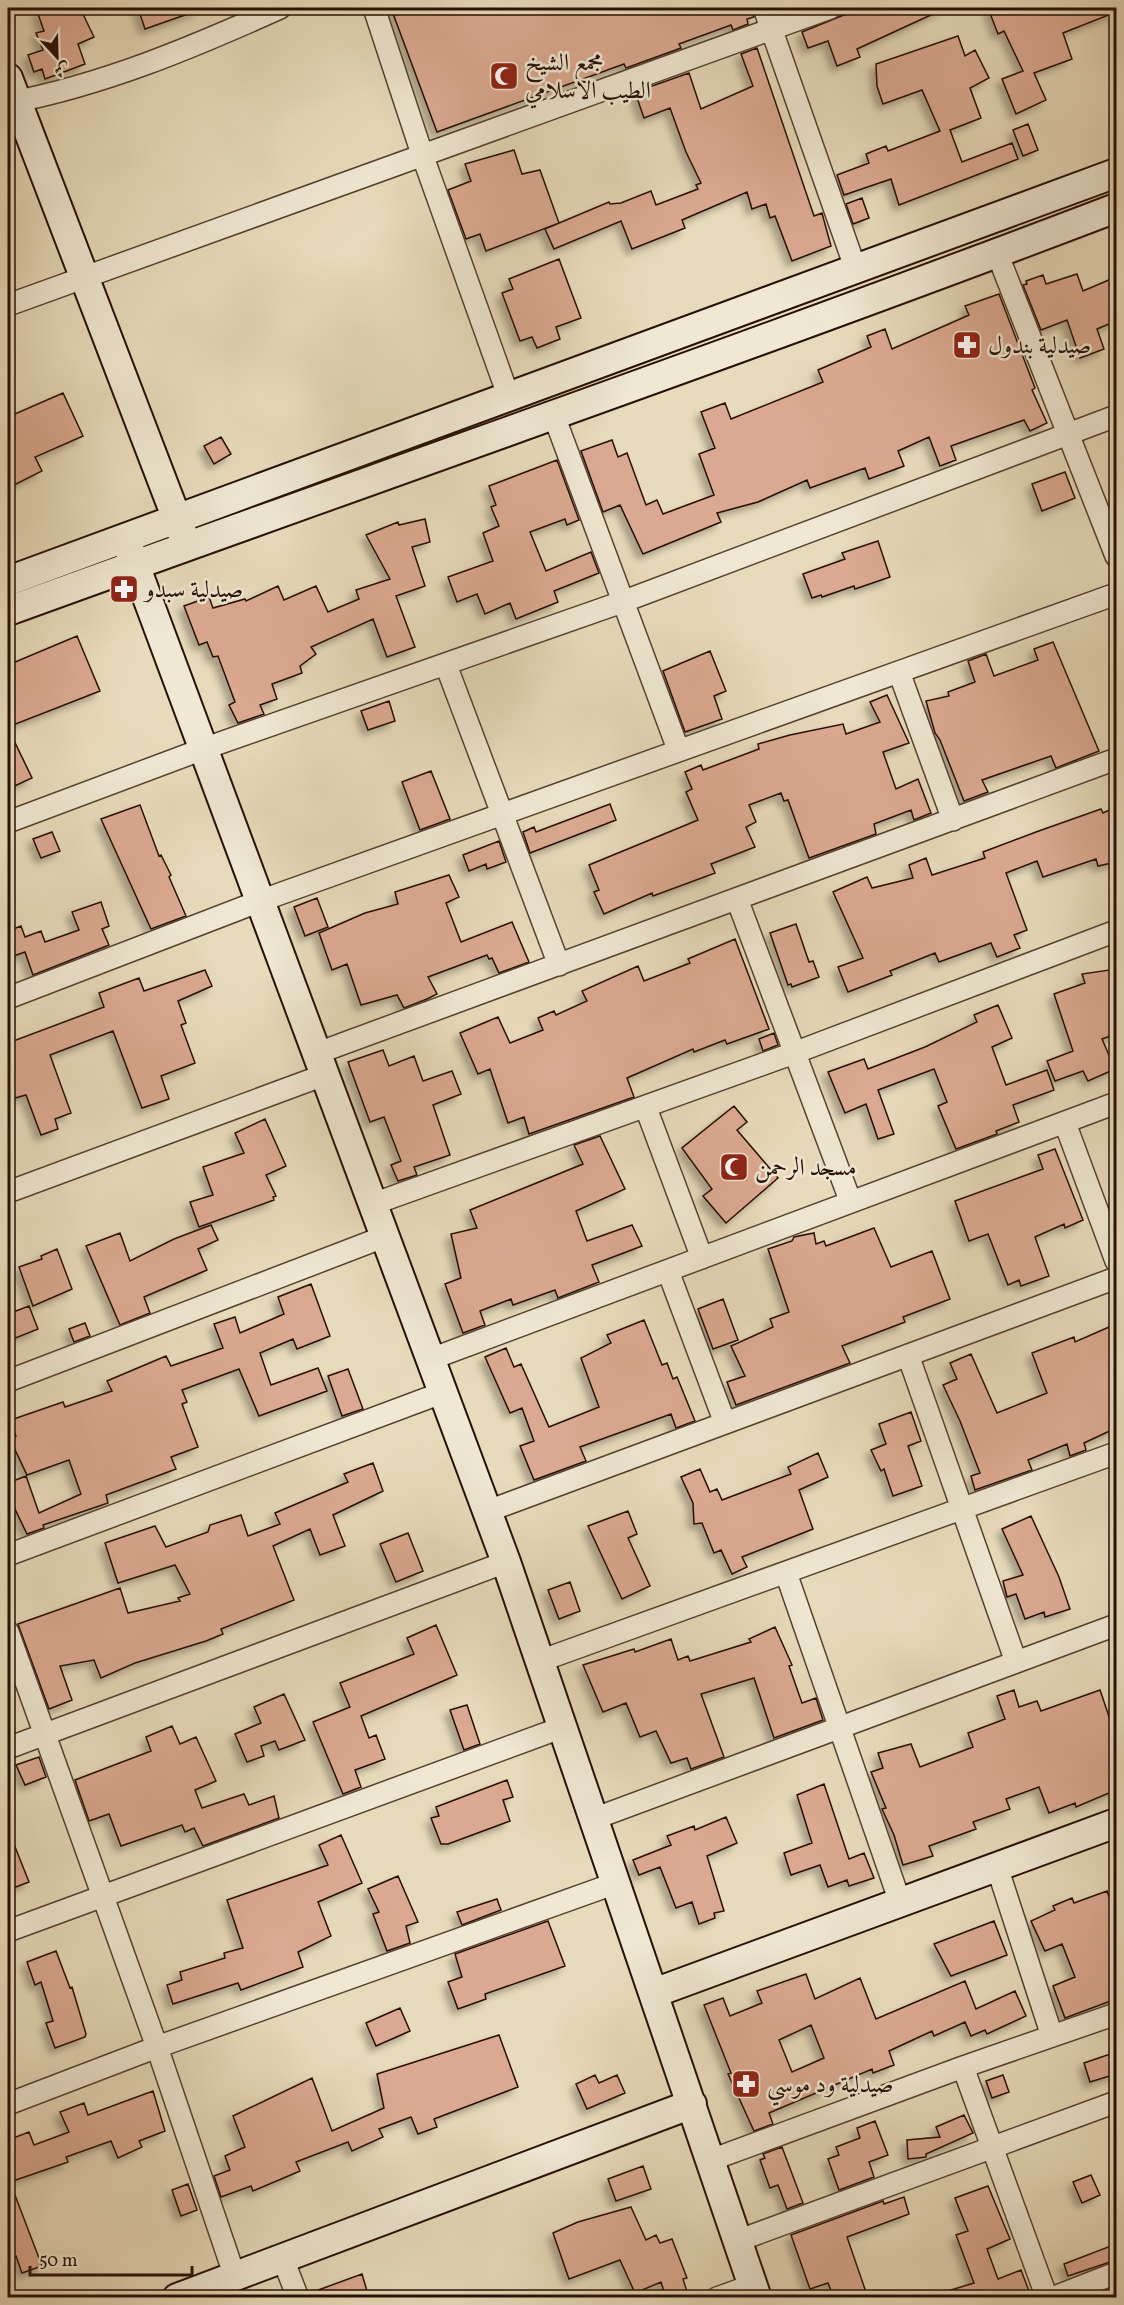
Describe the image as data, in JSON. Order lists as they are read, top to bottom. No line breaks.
{"places":{"mosque":["مجمع الشيخ الطيب الاسلامي","مسجد الرحمن"],"pharmacy":["صيدلية بندول","صيدلية سبدو","صيدلية ود موسي"]},"scale_bar":"50 m","north":"bottom"}
